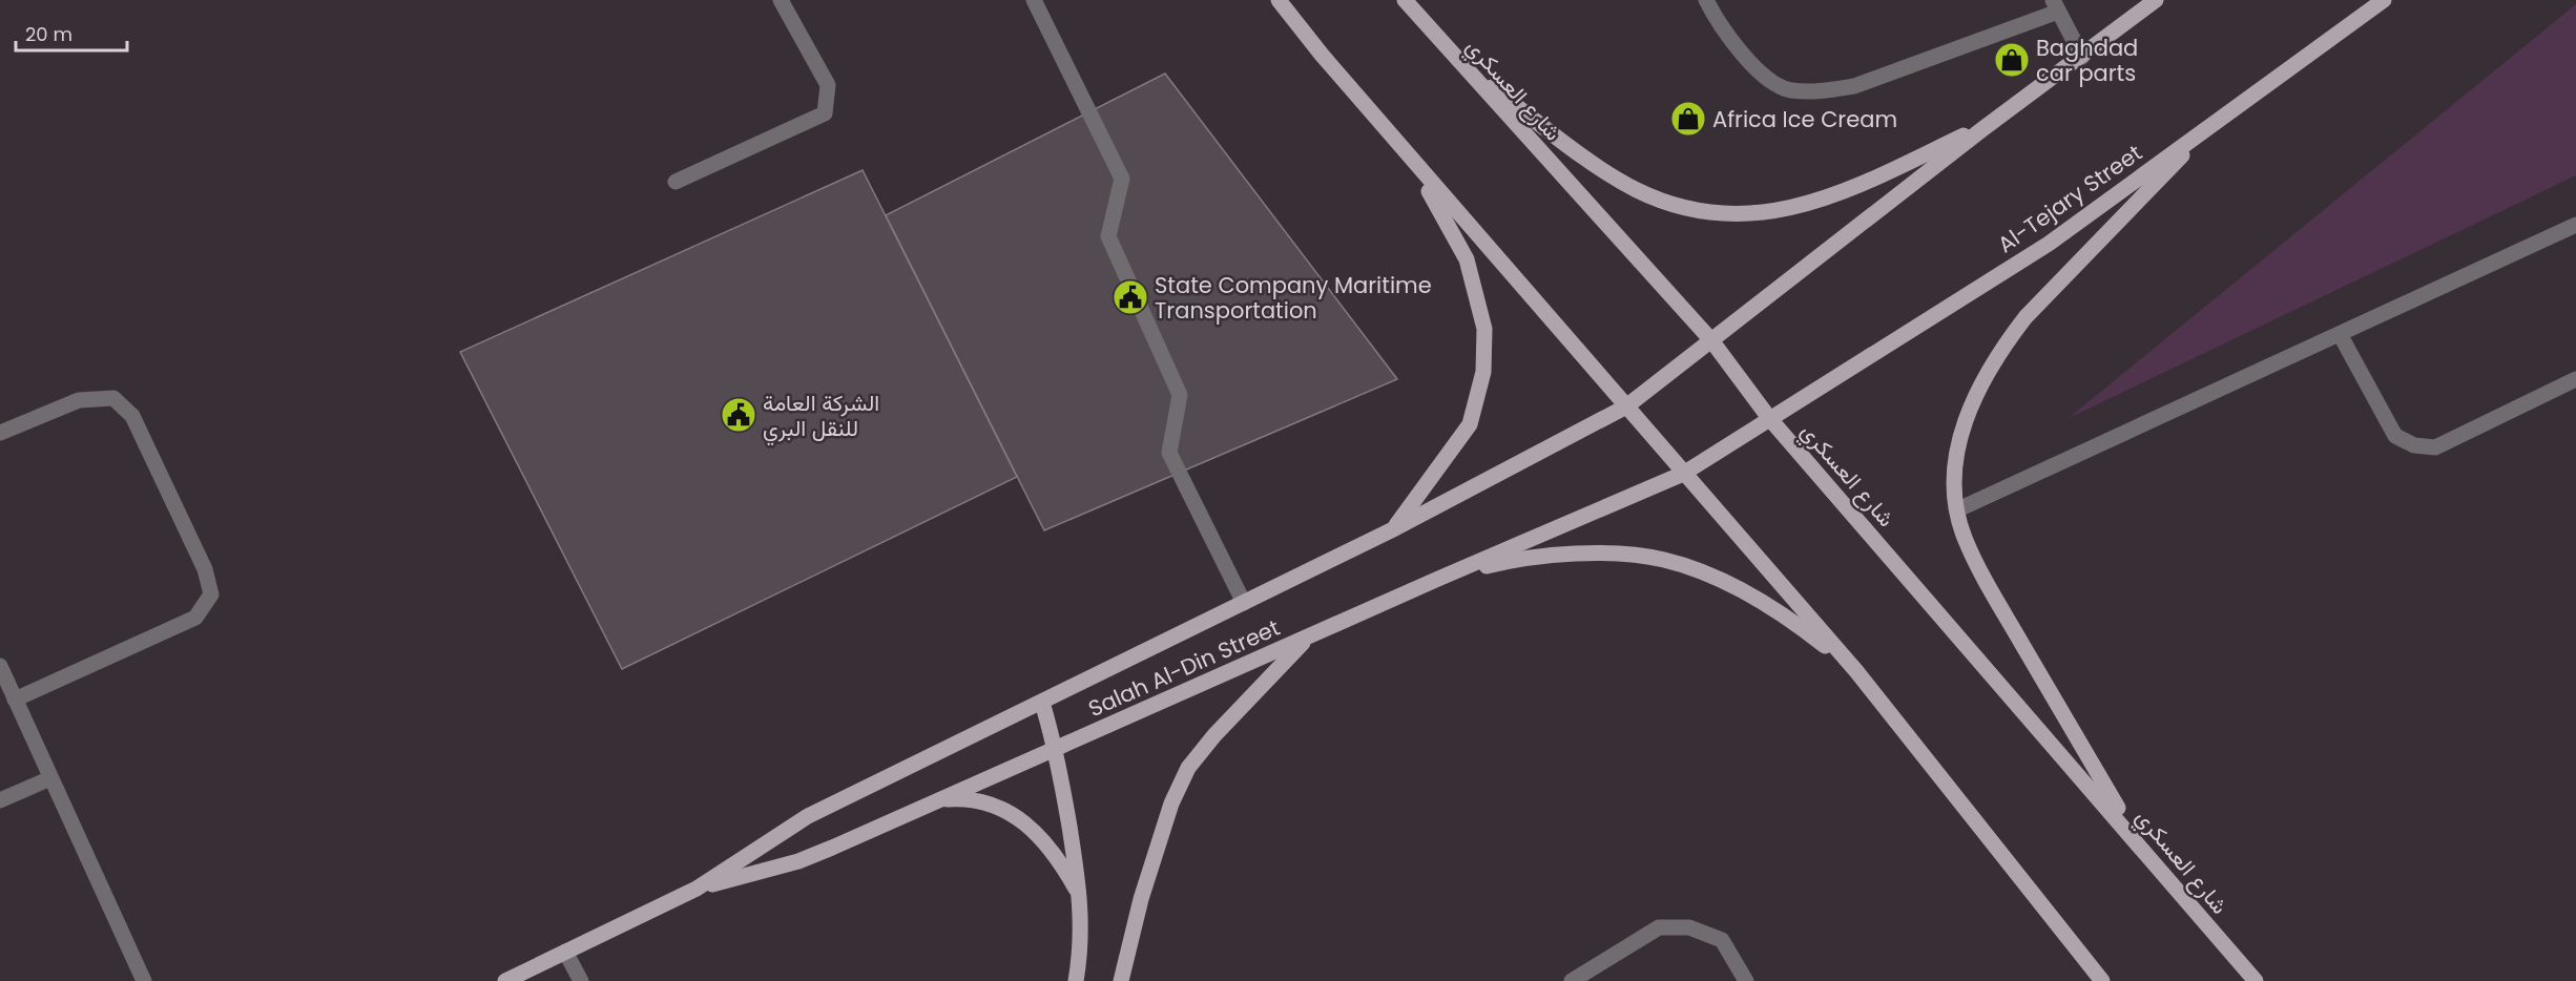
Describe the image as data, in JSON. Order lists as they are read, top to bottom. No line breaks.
{"streets":{"main road":["شارع العسكري","Al-Tejary Street","Salah Al-Din Street"]},"crossings":[["شارع العسكري","Al-Tejary Street"],["شارع العسكري","Salah Al-Din Street"],["Al-Tejary Street","Salah Al-Din Street"]],"places":{"shop":["Baghdad car parts","Africa Ice Cream"],"public building":["State Company Maritime Transportation","الشركة العامة للنقل البري"]},"scale_bar":"20 m"}
